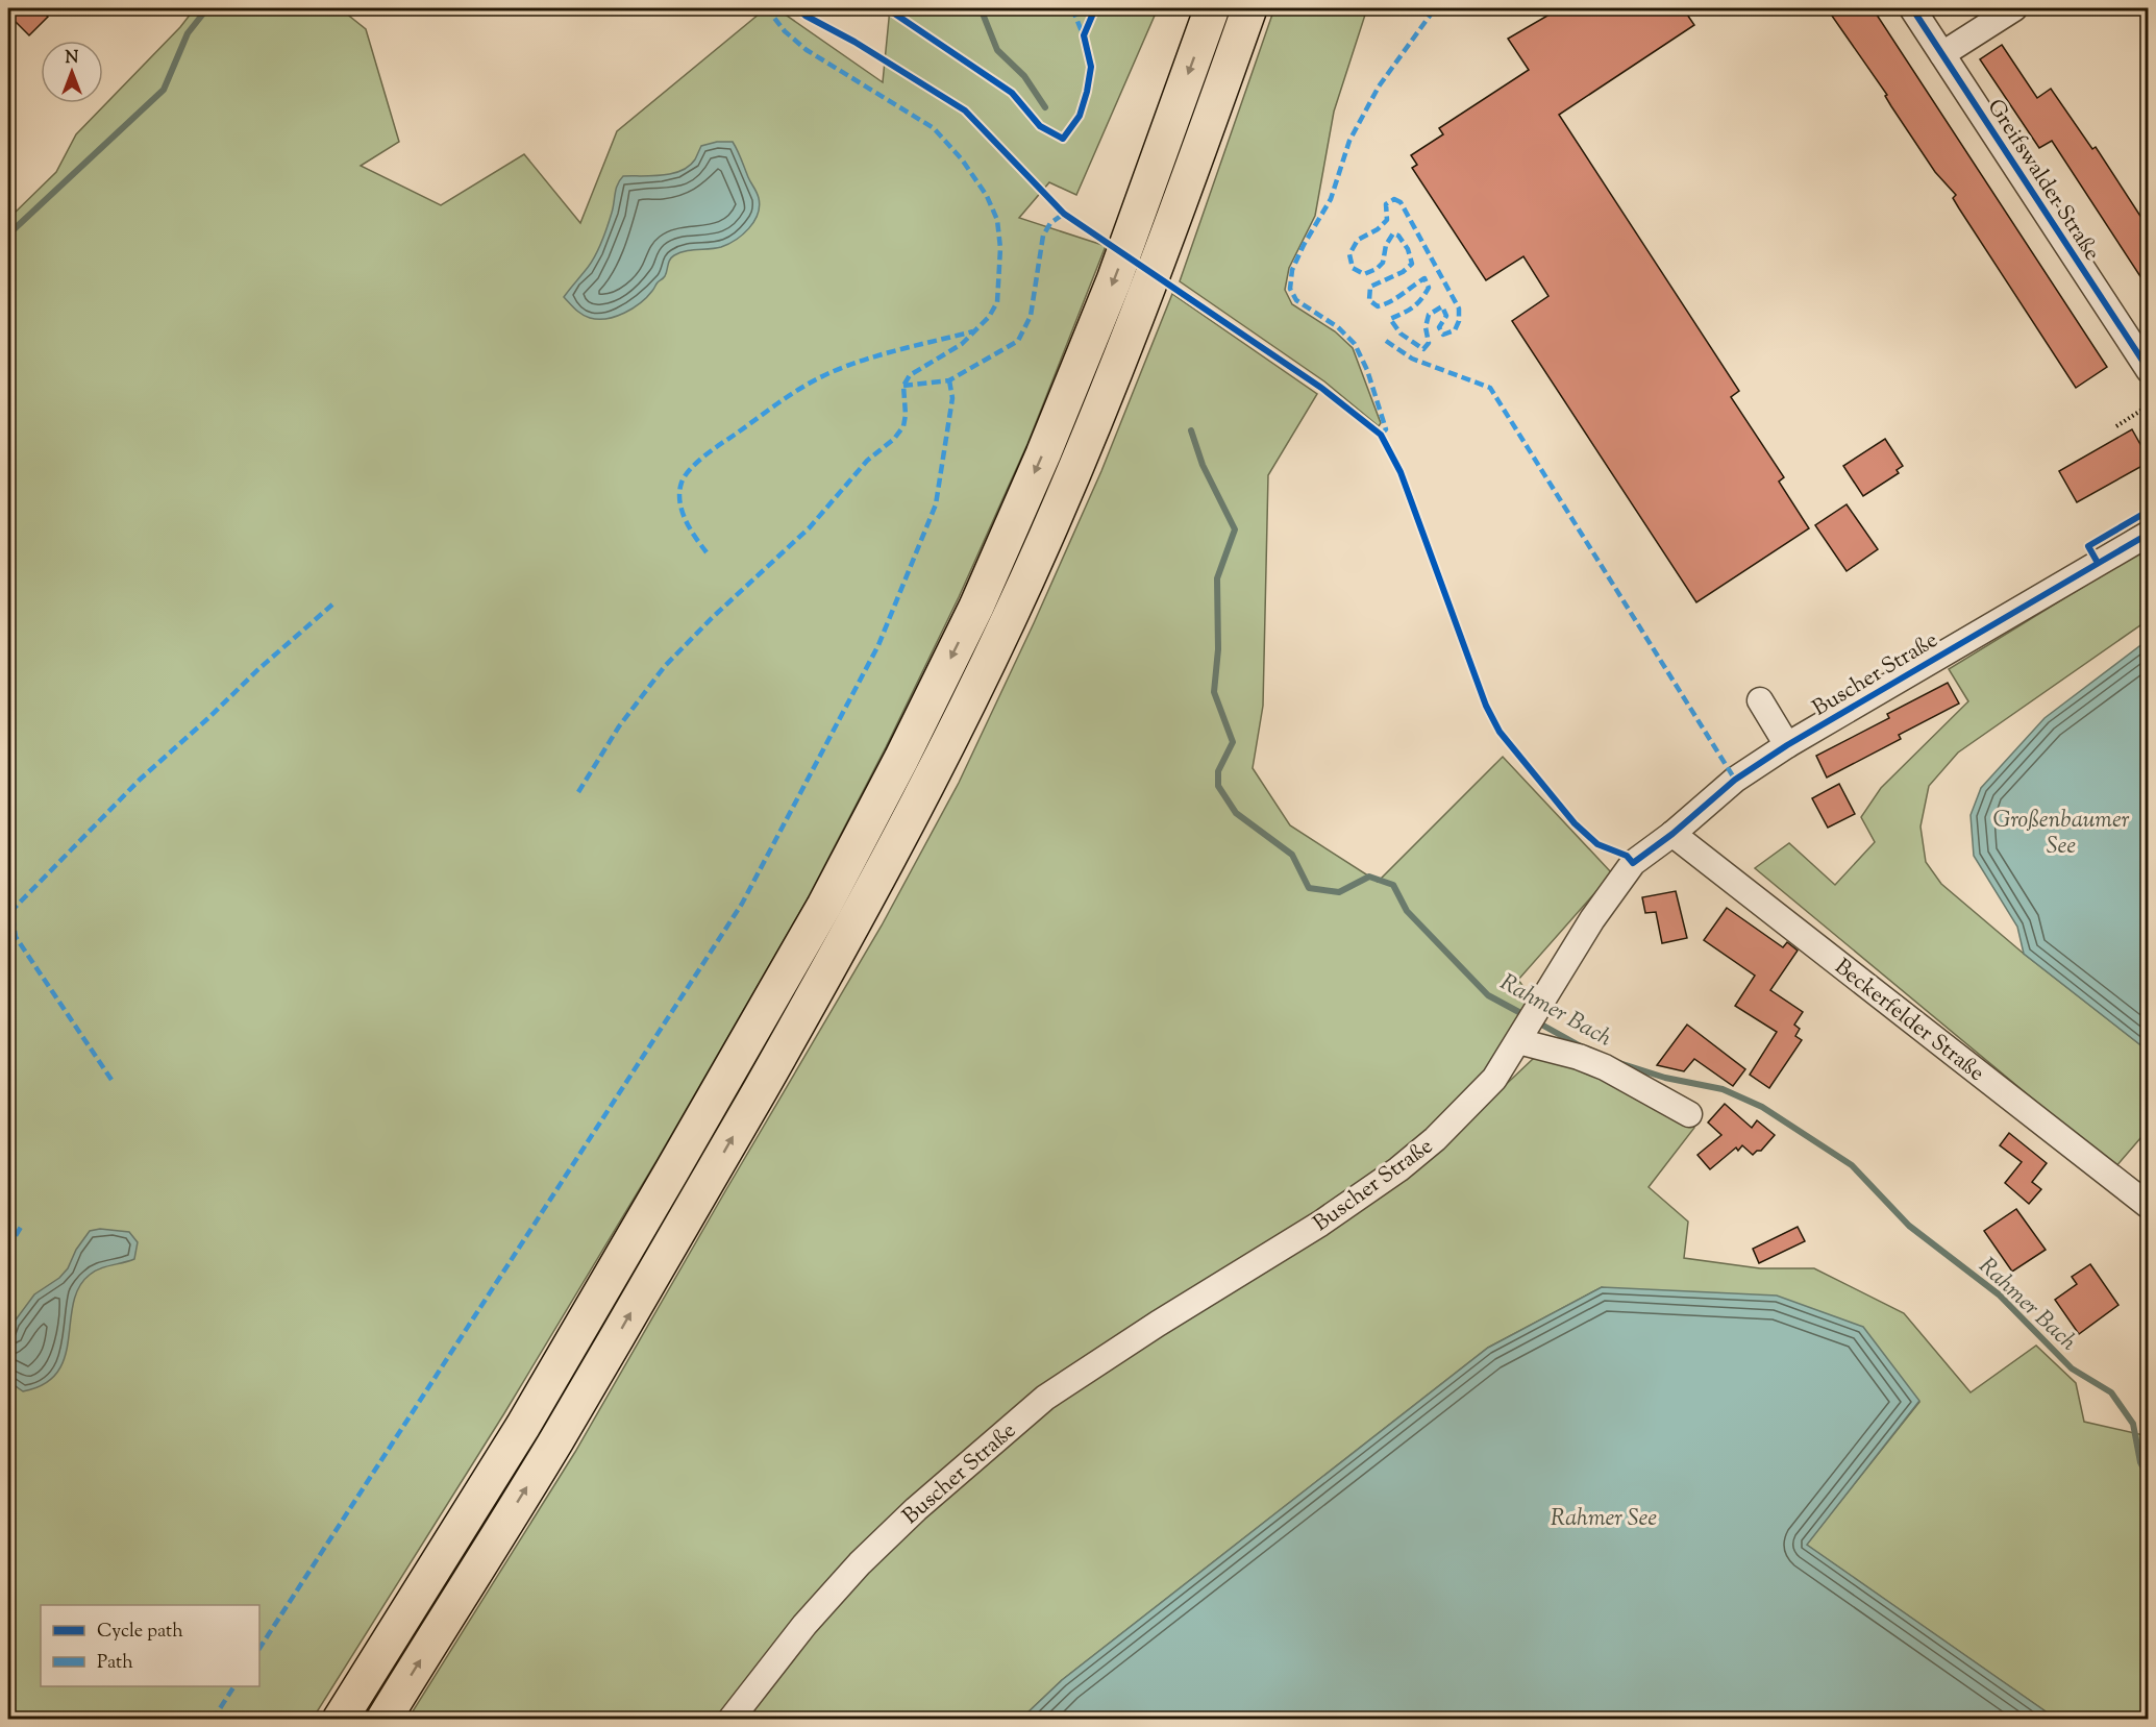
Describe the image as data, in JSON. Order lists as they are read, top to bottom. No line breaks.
{"streets":{"street":["Greifswalder Straße","Buscher Straße","Beckerfelder Straße"]},"crossings":[["Buscher Straße","Beckerfelder Straße"]],"water":["Großenbaumer See","Rahmer Bach","Rahmer See"],"legend":["Cycle path","Path"],"north":"top"}
